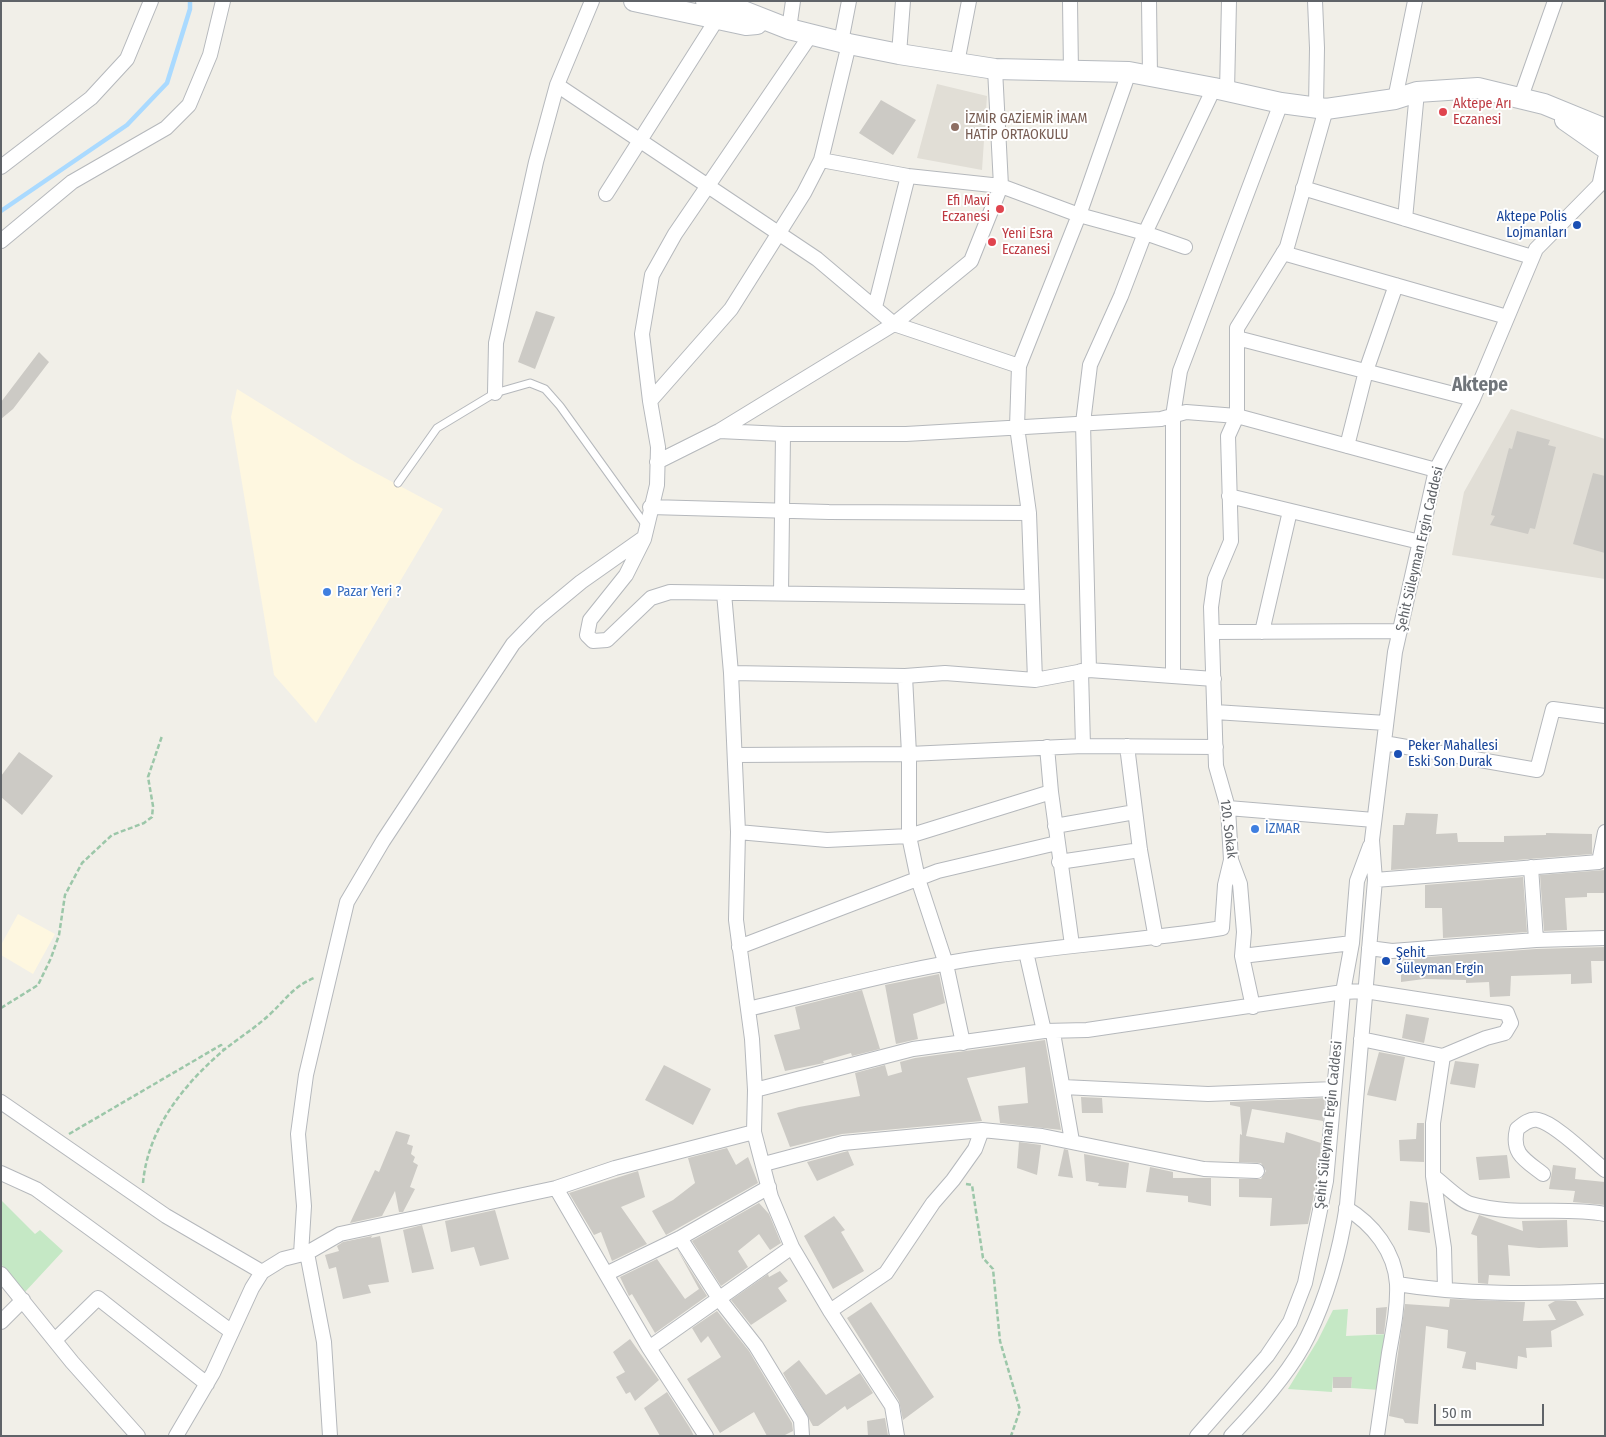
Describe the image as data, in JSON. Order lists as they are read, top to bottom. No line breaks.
{"streets":{"street":["Şehit Süleyman Ergin Caddesi","120. Sokak"]},"districts":["Aktepe"],"places":["Aktepe Arı Eczanesi","İZMİR GAZİEMİR İMAM HATİP ORTAOKULU","Efi Mavi Eczanesi","Aktepe Polis Lojmanları","Yeni Esra Eczanesi","Pazar Yeri ?","Peker Mahallesi Eski Son Durak","İZMAR","Şehit Süleyman Ergin"],"scale_bar":"50 m"}
